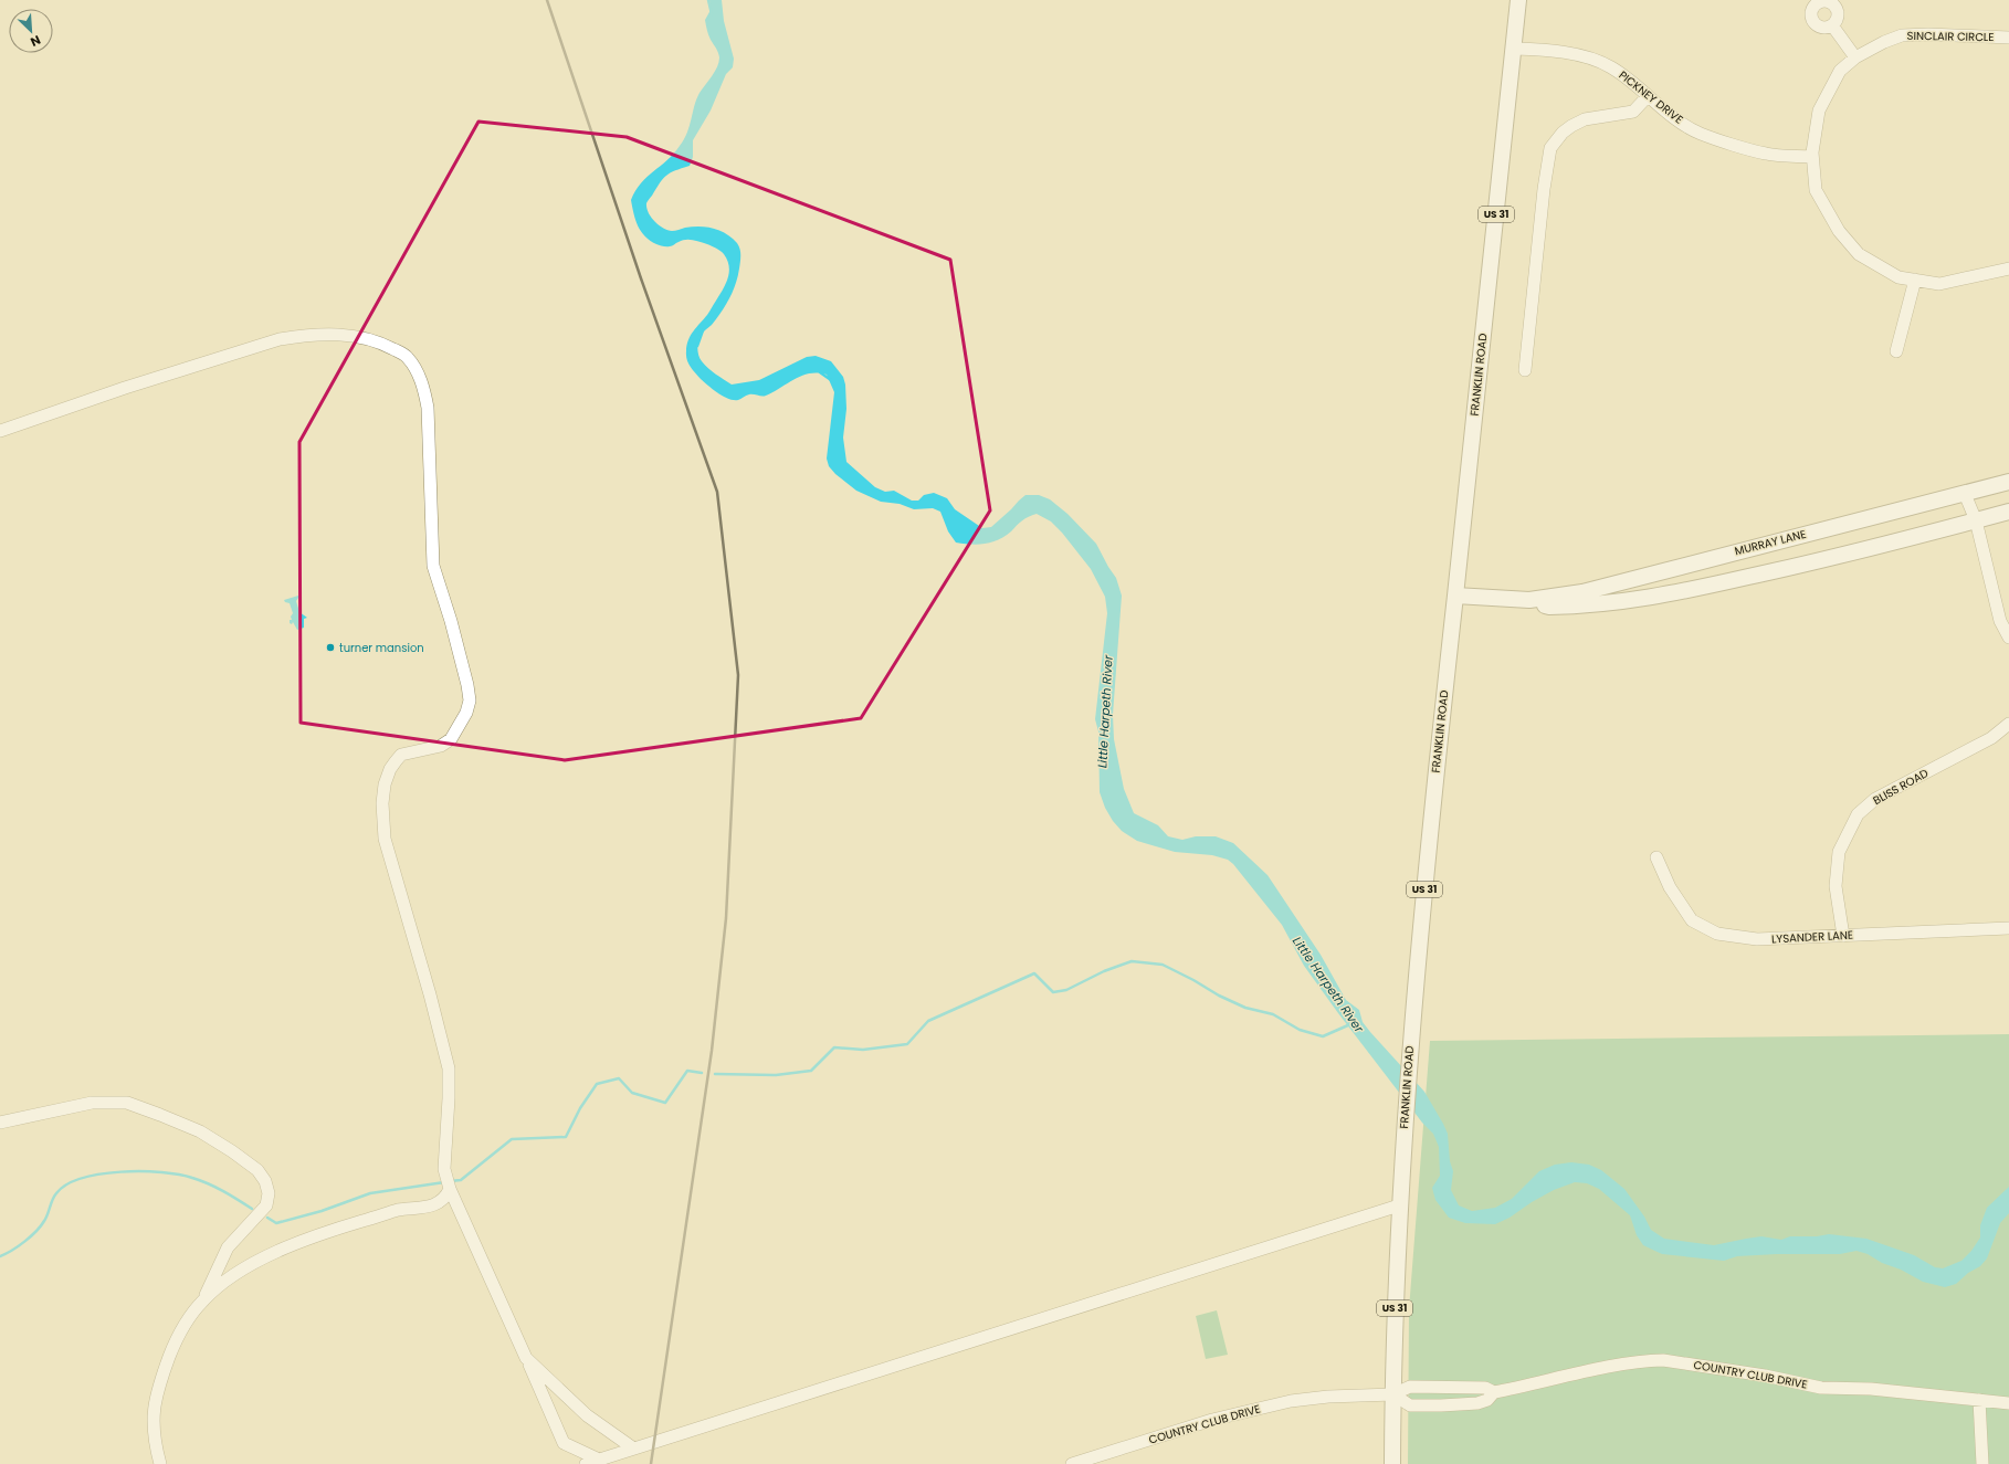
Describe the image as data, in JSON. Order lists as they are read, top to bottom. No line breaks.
{"streets":{"main road":["US 31","FRANKLIN ROAD","MURRAY LANE"],"street":["SINCLAIR CIRCLE","PICKNEY DRIVE","BLISS ROAD","LYSANDER LANE","COUNTRY CLUB DRIVE"]},"crossings":[["SINCLAIR CIRCLE","PICKNEY DRIVE"],["PICKNEY DRIVE","FRANKLIN ROAD"],["FRANKLIN ROAD","MURRAY LANE"],["FRANKLIN ROAD","COUNTRY CLUB DRIVE"],["BLISS ROAD","LYSANDER LANE"]],"water":["Little Harpeth River"],"places":["turner mansion"],"north":"bottom right"}
